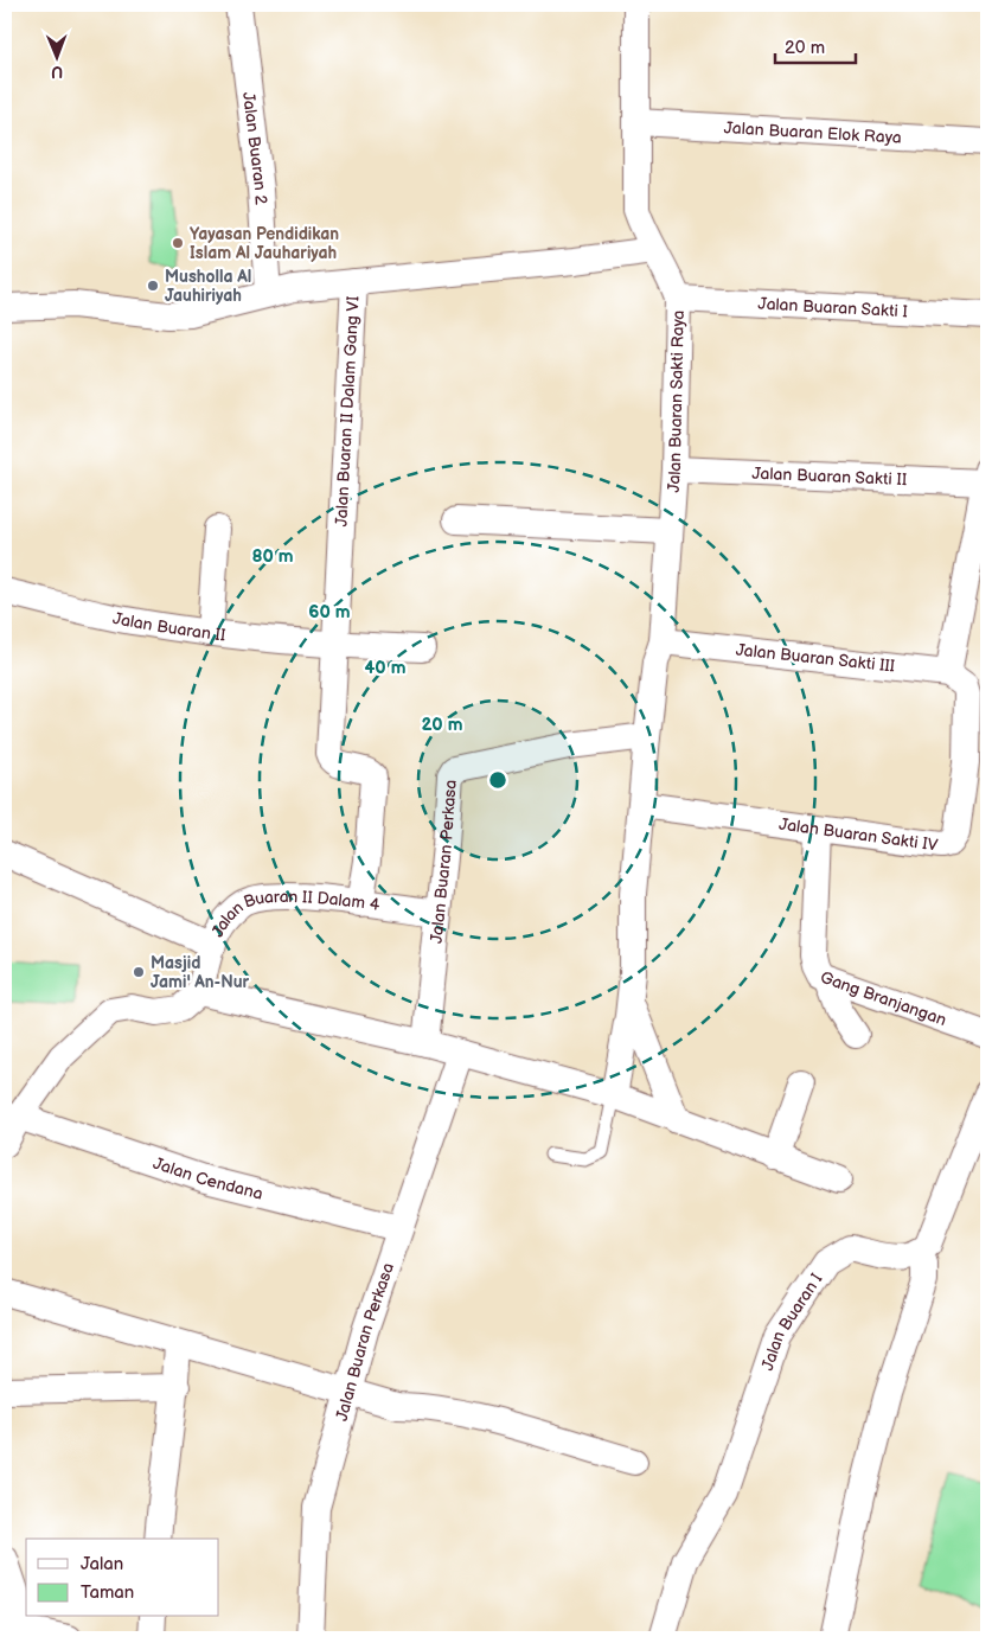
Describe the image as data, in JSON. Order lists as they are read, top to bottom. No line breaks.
{"streets":{"street":["Jalan Buaran Elok Raya","Jalan Buaran 2","Jalan Buaran Sakti I","Jalan Buaran Sakti Raya","Jalan Buaran II Dalam Gang VI","Jalan Buaran Sakti II","Jalan Buaran II","Jalan Buaran Sakti III","Jalan Buaran Sakti IV","Jalan Buaran Perkasa","Jalan Buaran II Dalam 4","Gang Branjangan","Jalan Cendana","Jalan Buaran I"]},"crossings":[["Jalan Buaran Elok Raya","Jalan Buaran Sakti Raya"],["Jalan Buaran 2","Jalan Buaran II Dalam Gang VI"],["Jalan Buaran Sakti I","Jalan Buaran Sakti Raya"],["Jalan Buaran Sakti Raya","Jalan Buaran Sakti II"],["Jalan Buaran Sakti Raya","Jalan Buaran Sakti III"],["Jalan Buaran Sakti Raya","Jalan Buaran Sakti IV"],["Jalan Buaran Sakti Raya","Jalan Buaran Perkasa"],["Jalan Buaran II Dalam Gang VI","Jalan Buaran II"],["Jalan Buaran II Dalam Gang VI","Jalan Buaran II Dalam 4"],["Jalan Buaran Sakti III","Jalan Buaran Sakti IV"],["Jalan Buaran Sakti IV","Gang Branjangan"],["Jalan Buaran Perkasa","Jalan Buaran II Dalam 4"],["Jalan Buaran Perkasa","Jalan Cendana"]],"places":["Yayasan Pendidikan Islam Al Jauhariyah","Musholla Al Jauhiriyah","Masjid Jami' An-Nur"],"legend":["Jalan","Taman"],"scale_bar":"20 m","north":"bottom","rings":["80 m","60 m","40 m","20 m"]}
